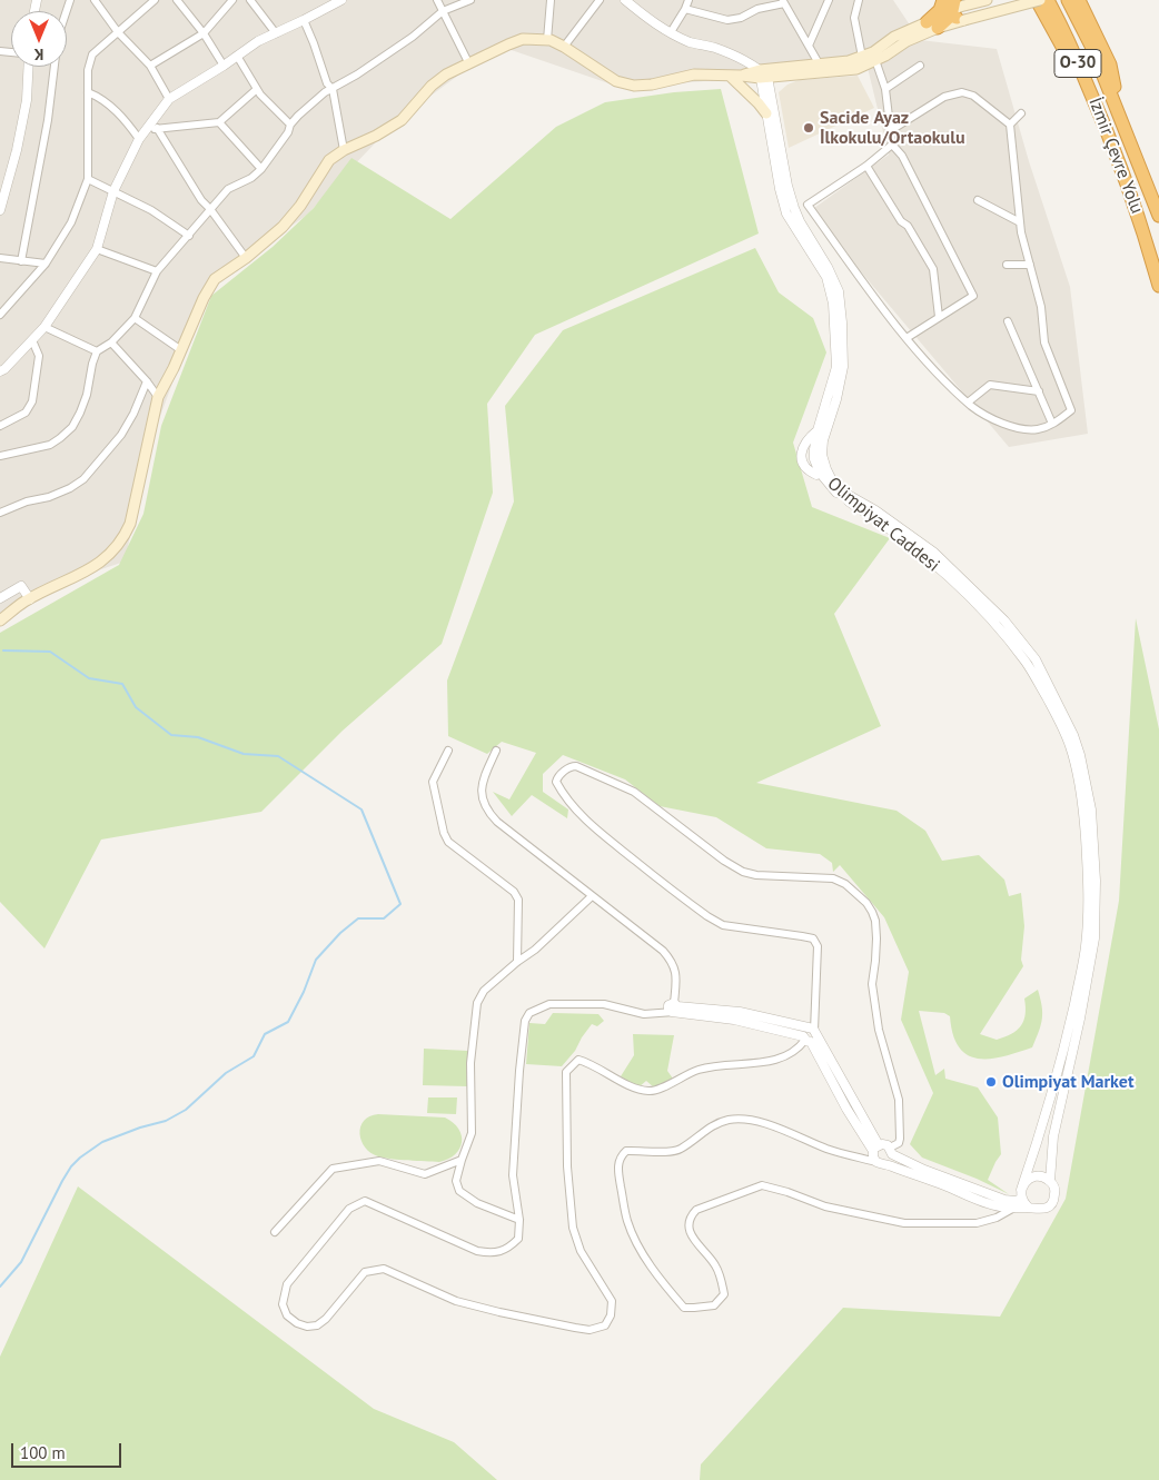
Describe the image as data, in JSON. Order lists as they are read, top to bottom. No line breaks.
{"streets":{"highway":["O-30","İzmir Çevre Yolu"],"street":["Olimpiyat Caddesi"]},"places":["Sacide Ayaz İlkokulu/Ortaokulu","Olimpiyat Market"],"scale_bar":"100 m","north":"bottom"}
